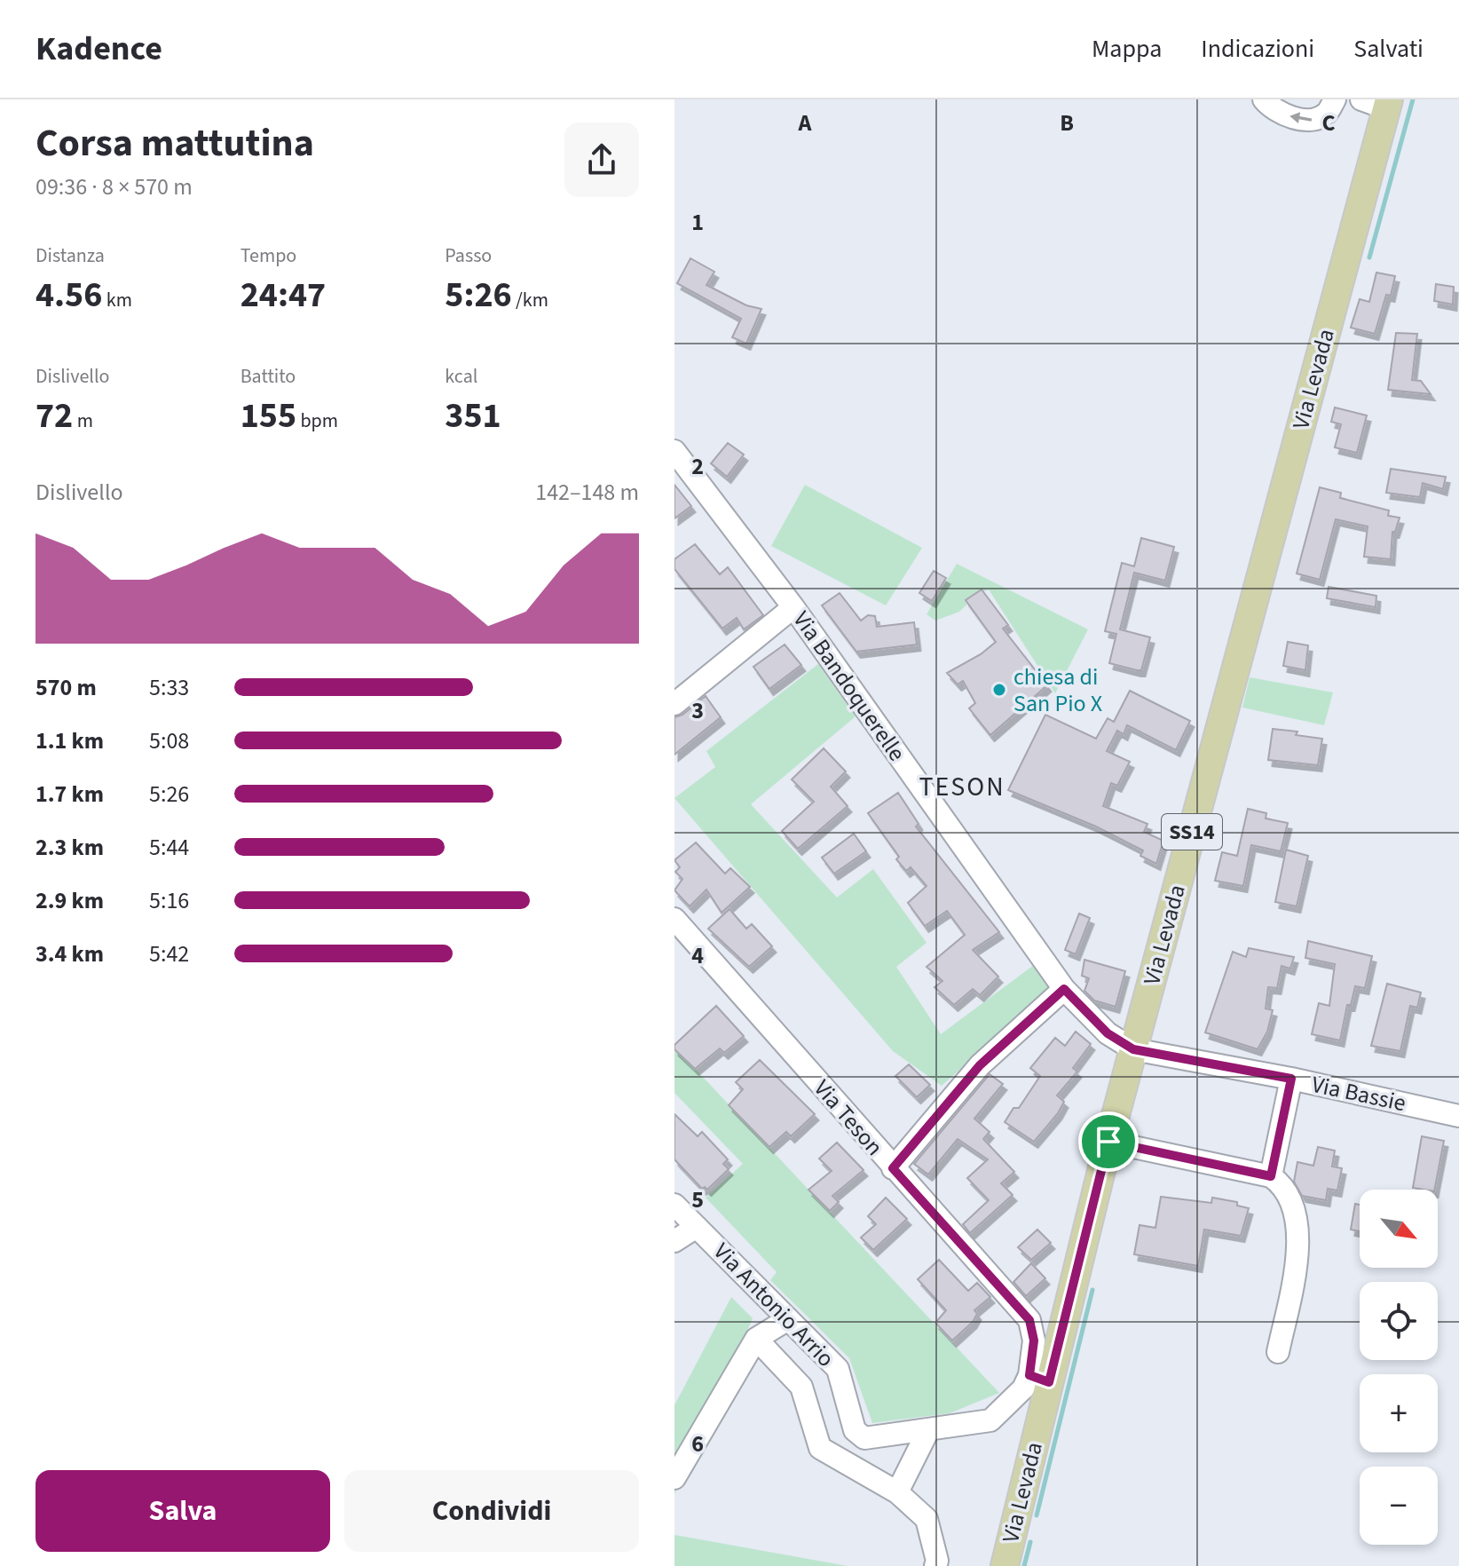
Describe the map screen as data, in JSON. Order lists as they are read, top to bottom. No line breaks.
{"streets":{"main road":["Via Levada","SS14"],"street":["Via Bandoquerelle","Via Bassie","Via Teson","Via Antonio Arrio"]},"crossings":[["Via Levada","Via Bandoquerelle"],["Via Levada","Via Bassie"],["Via Levada","Via Teson"],["Via Levada","Via Antonio Arrio"],["Via Bandoquerelle","Via Bassie"],["Via Teson","Via Antonio Arrio"]],"districts":["TESON"],"places":["chiesa di San Pio X"],"north":"bottom right","page":{"header":"Kadence","nav":["Mappa","Indicazioni","Salvati"],"heading":["Corsa mattutina","09:36 · 8 × 570 m"],"stats":[["Distanza","4.56 km"],["Tempo","24:47"],["Passo","5:26 /km"],["Dislivello","72 m"],["Battito","155 bpm"],["kcal","351"]],"chart":["Dislivello","142–148 m"],"list":[{"name":"570 m","note":"5:33"},{"name":"1.1 km","note":"5:08"},{"name":"1.7 km","note":"5:26"},{"name":"2.3 km","note":"5:44"},{"name":"2.9 km","note":"5:16"},{"name":"3.4 km","note":"5:42"}],"map_buttons":["+","−"],"buttons":["Salva","Condividi"]},"grid":{"columns":["A","B","C"],"rows":["1","2","3","4","5","6"]}}
